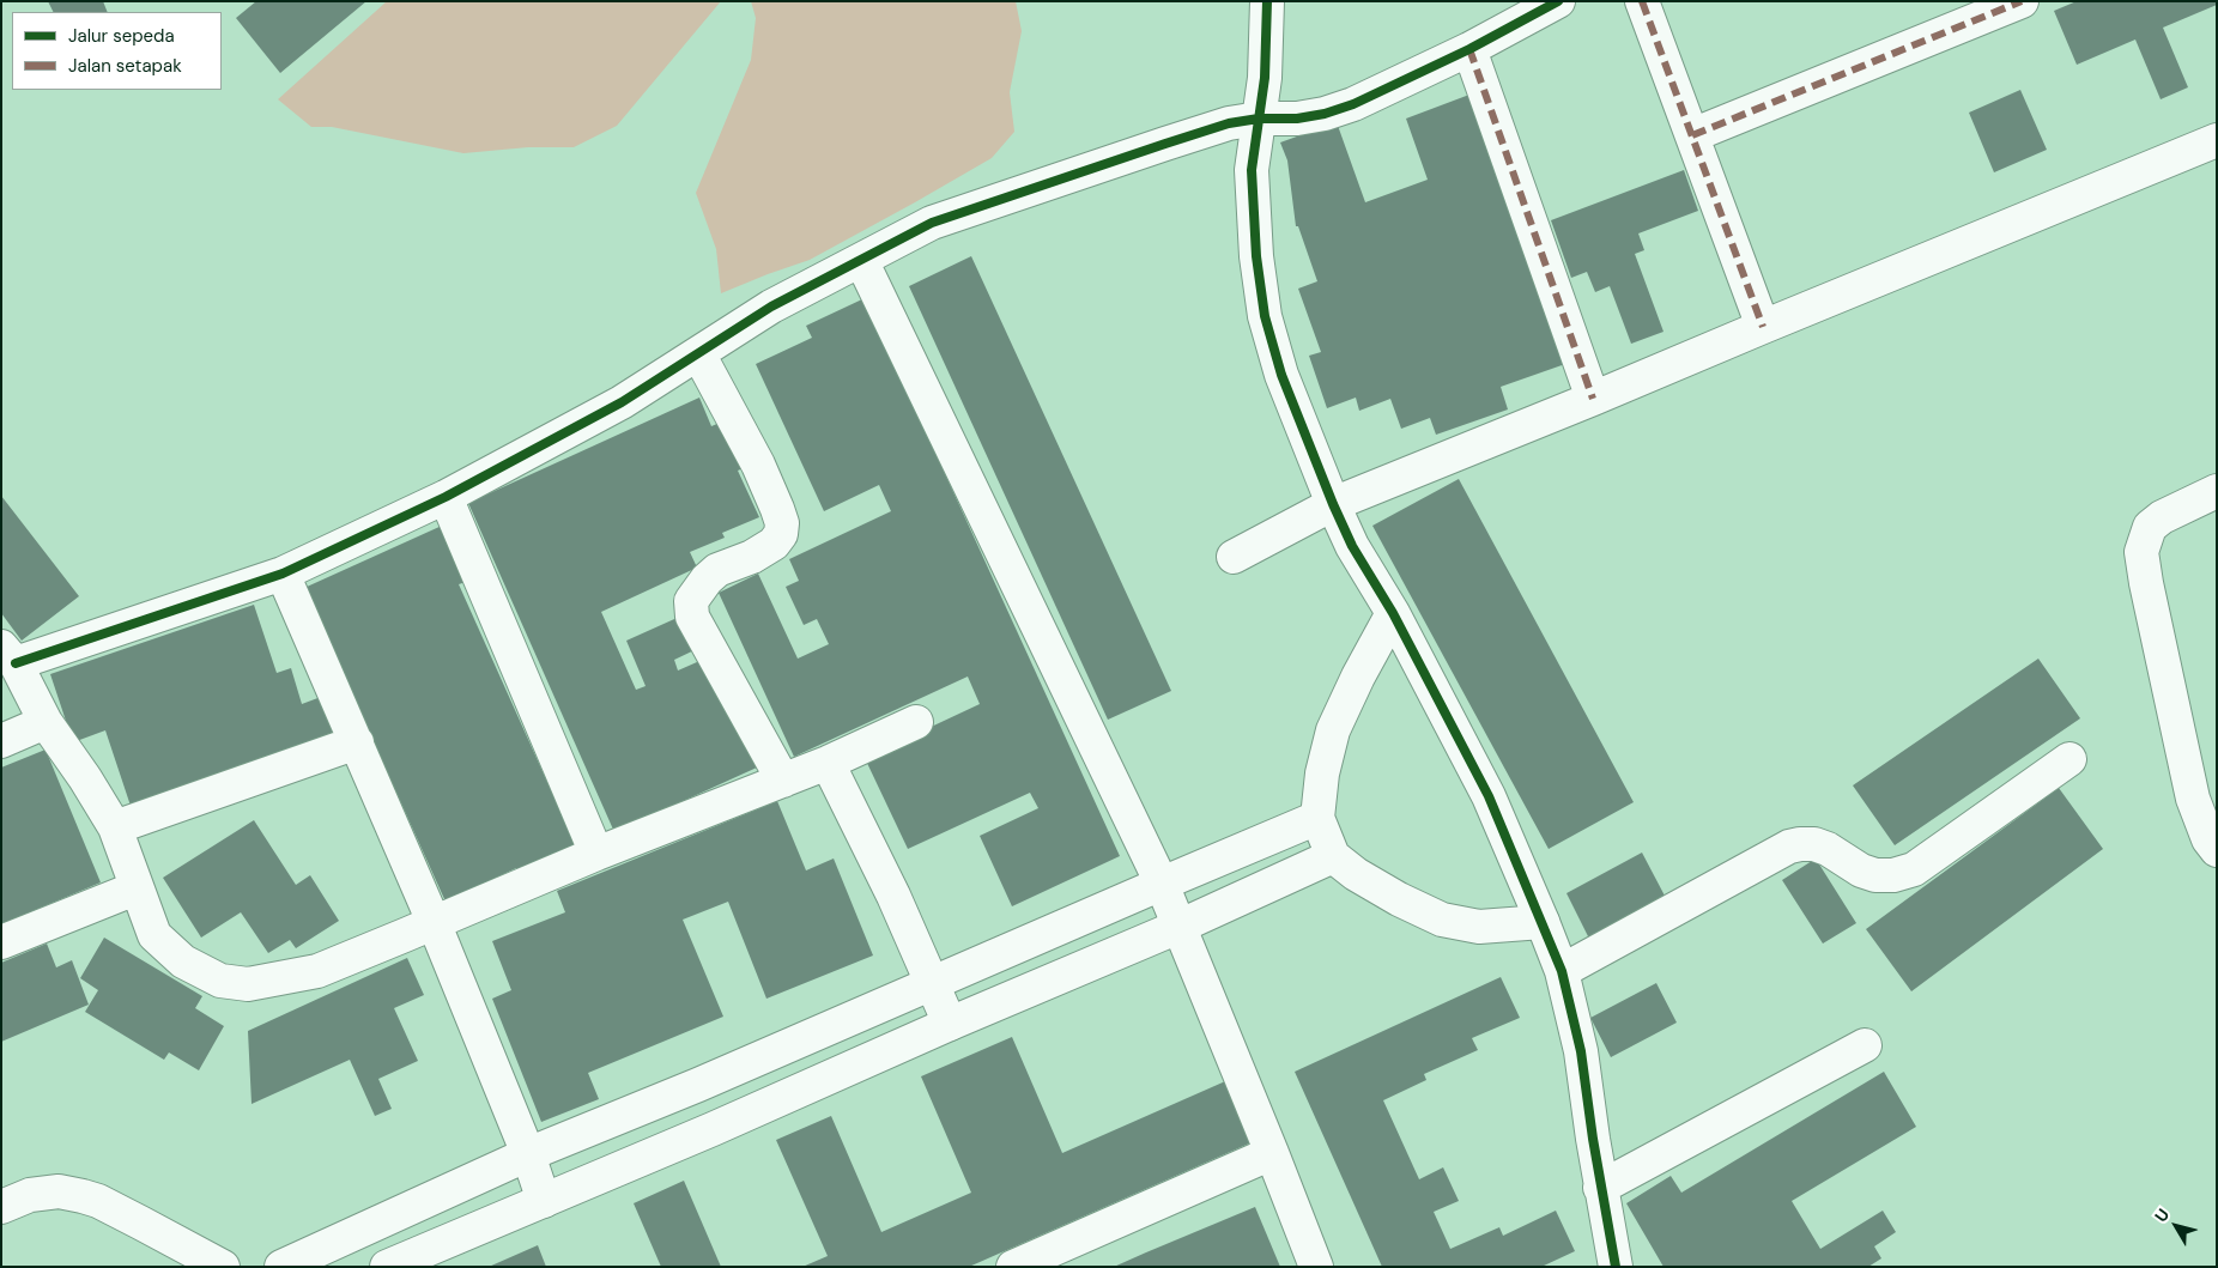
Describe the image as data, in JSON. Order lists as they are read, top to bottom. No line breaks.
{"legend":["Jalur sepeda","Jalan setapak"],"north":"top left"}
